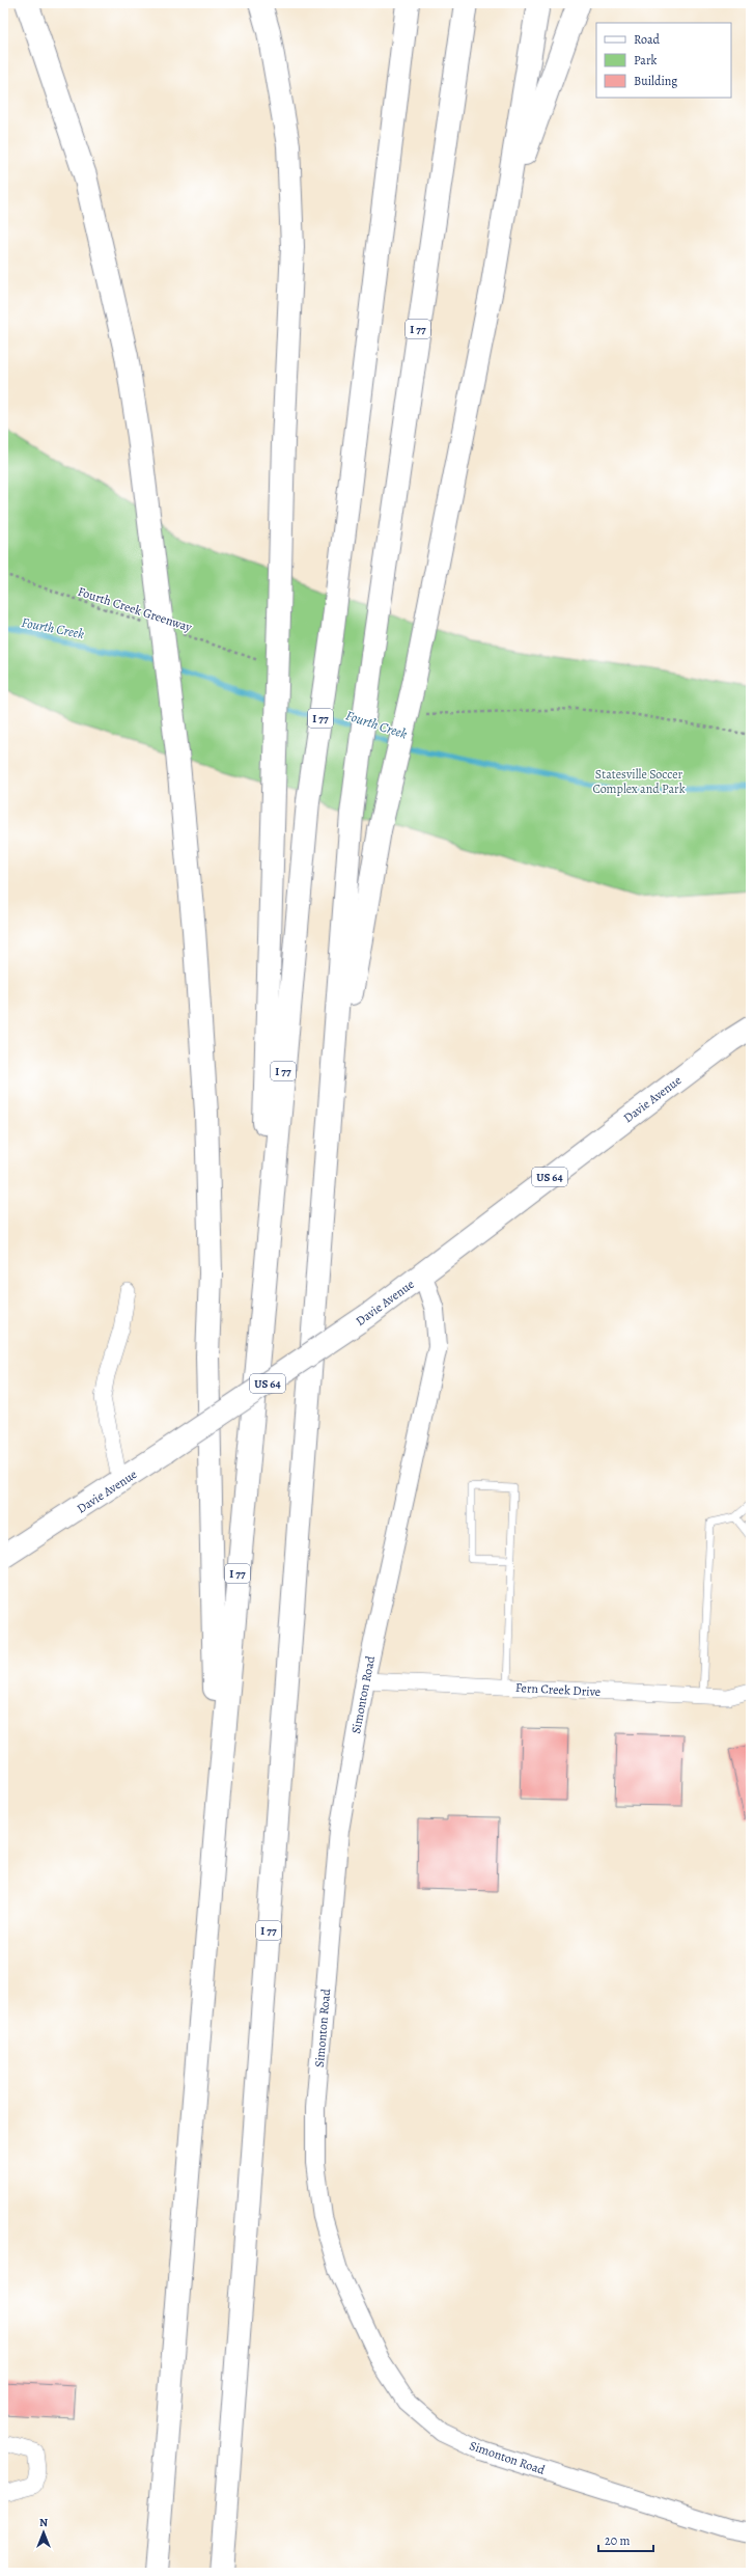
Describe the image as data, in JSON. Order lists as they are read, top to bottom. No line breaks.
{"streets":{"main road":["I 77","Davie Avenue","US 64"],"street":["Fern Creek Drive","Simonton Road"],"path":["Fourth Creek Greenway"]},"crossings":[["Davie Avenue","Simonton Road"],["Fern Creek Drive","Simonton Road"]],"water":["Fourth Creek"],"parks":["Statesville Soccer Complex and Park"],"legend":["Road","Park","Building"],"scale_bar":"20 m","north":"top"}
